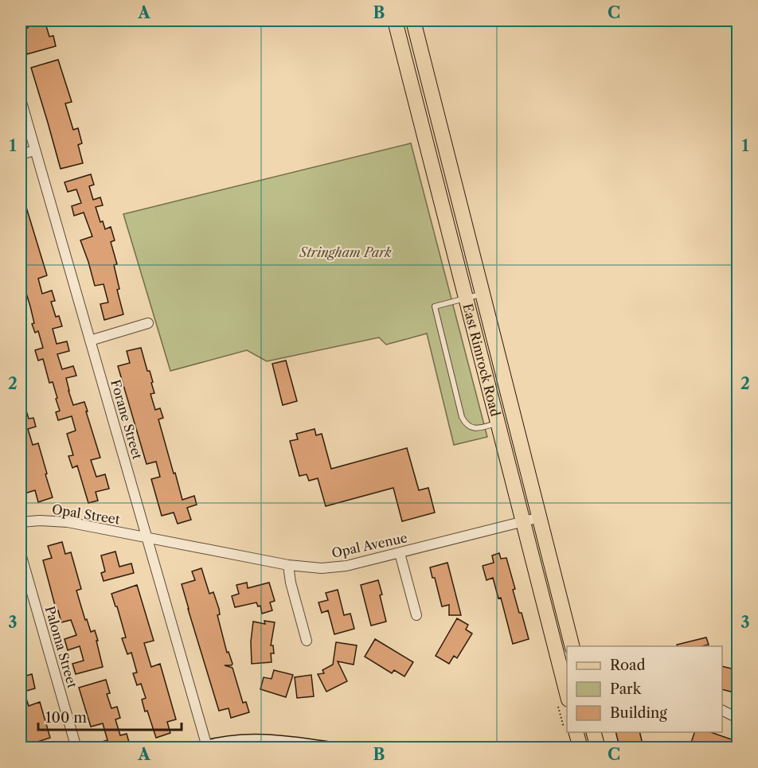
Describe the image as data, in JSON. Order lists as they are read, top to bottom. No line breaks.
{"streets":{"main road":["East Rimrock Road"],"street":["Forane Street","Opal Street","Opal Avenue","Paloma Street"]},"crossings":[["East Rimrock Road","Opal Avenue"],["Forane Street","Opal Street"],["Forane Street","Opal Avenue"],["Opal Street","Opal Avenue"]],"parks":["Stringham Park"],"legend":["Road","Park","Building"],"scale_bar":"100 m","grid":{"columns":["A","B","C"],"rows":["1","2","3"]}}
